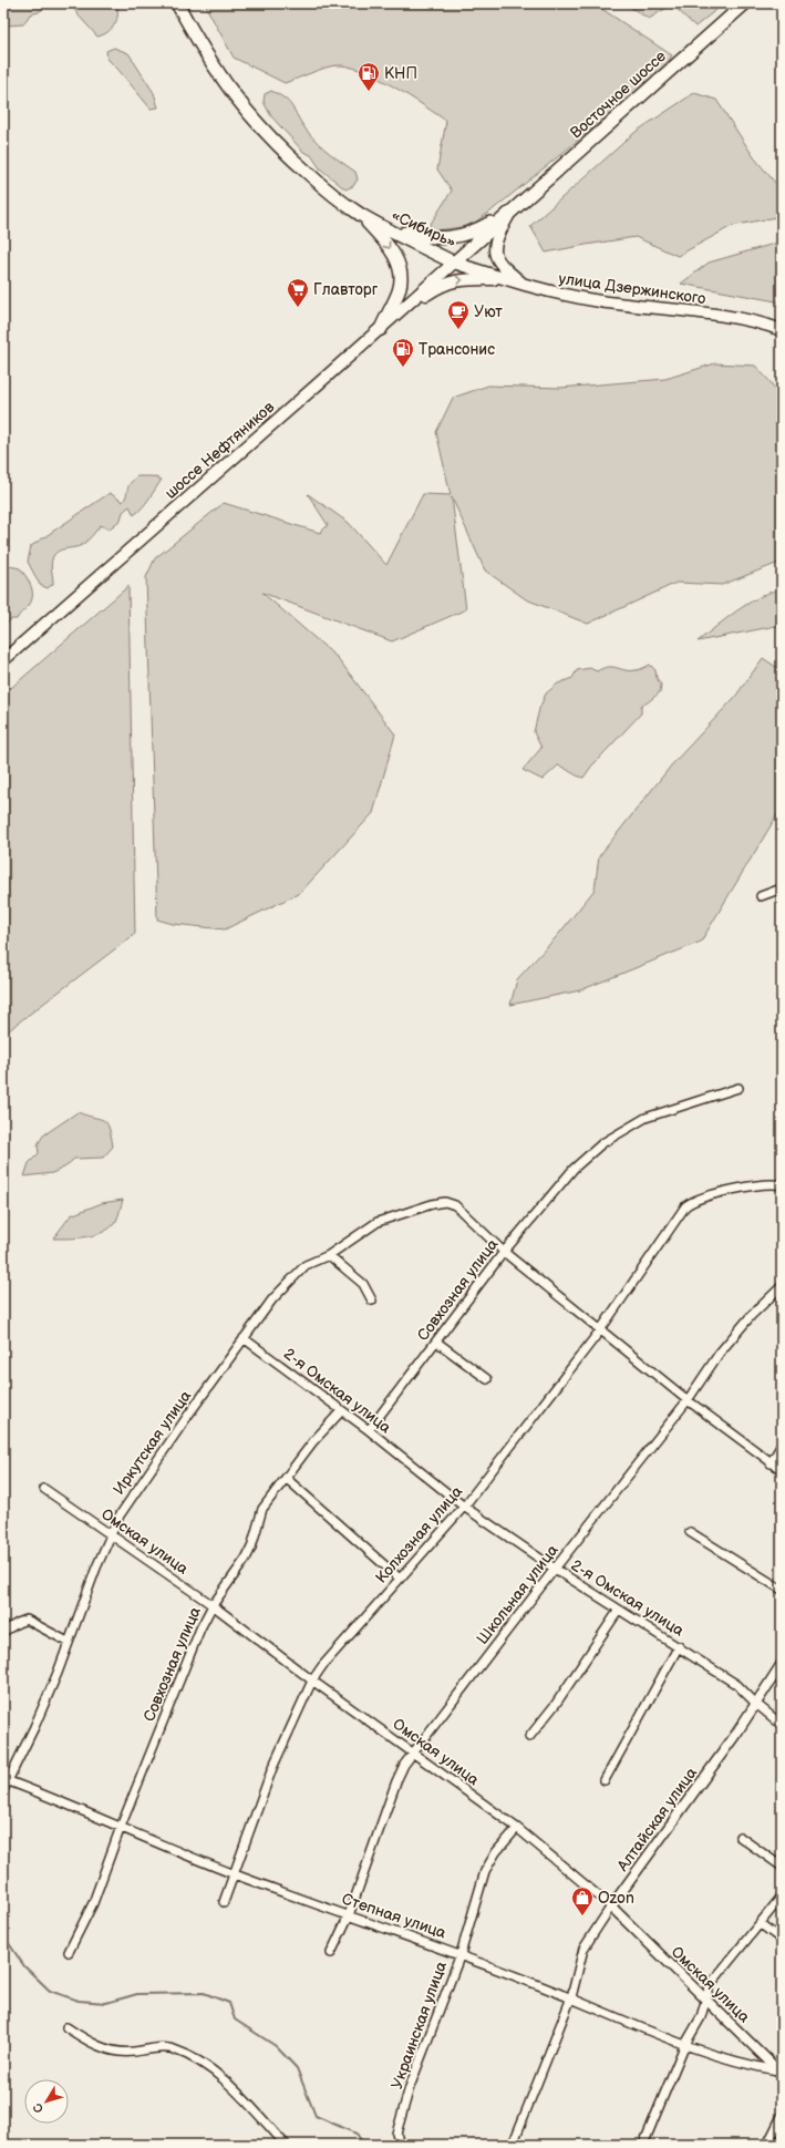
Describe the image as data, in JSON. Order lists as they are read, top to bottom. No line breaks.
{"streets":{"highway":["Восточное шоссе","«Сибирь»"],"main road":["улица Дзержинского","шоссе Нефтяников"],"street":["Совхозная улица","2-я Омская улица","Иркутская улица","Колхозная улица","Омская улица","Школьная улица","Алтайская улица","Степная улица","Украинская улица"]},"crossings":[["Восточное шоссе","«Сибирь»"],["«Сибирь»","улица Дзержинского"],["«Сибирь»","шоссе Нефтяников"],["улица Дзержинского","шоссе Нефтяников"],["Совхозная улица","2-я Омская улица"],["Совхозная улица","Иркутская улица"],["Совхозная улица","Омская улица"],["Совхозная улица","Степная улица"],["2-я Омская улица","Иркутская улица"],["2-я Омская улица","Колхозная улица"],["2-я Омская улица","Школьная улица"],["2-я Омская улица","Алтайская улица"],["Иркутская улица","Колхозная улица"],["Иркутская улица","Омская улица"],["Иркутская улица","Школьная улица"],["Иркутская улица","Степная улица"],["Колхозная улица","Омская улица"],["Колхозная улица","Степная улица"],["Омская улица","Школьная улица"],["Омская улица","Алтайская улица"],["Омская улица","Степная улица"],["Омская улица","Украинская улица"],["Школьная улица","Степная улица"],["Алтайская улица","Степная улица"],["Степная улица","Украинская улица"]],"places":{"fuel station":["КНП","Трансонис"],"supermarket":["Главторг"],"cafe":["Уют"],"shop":["Ozon"]},"north":"bottom left"}
